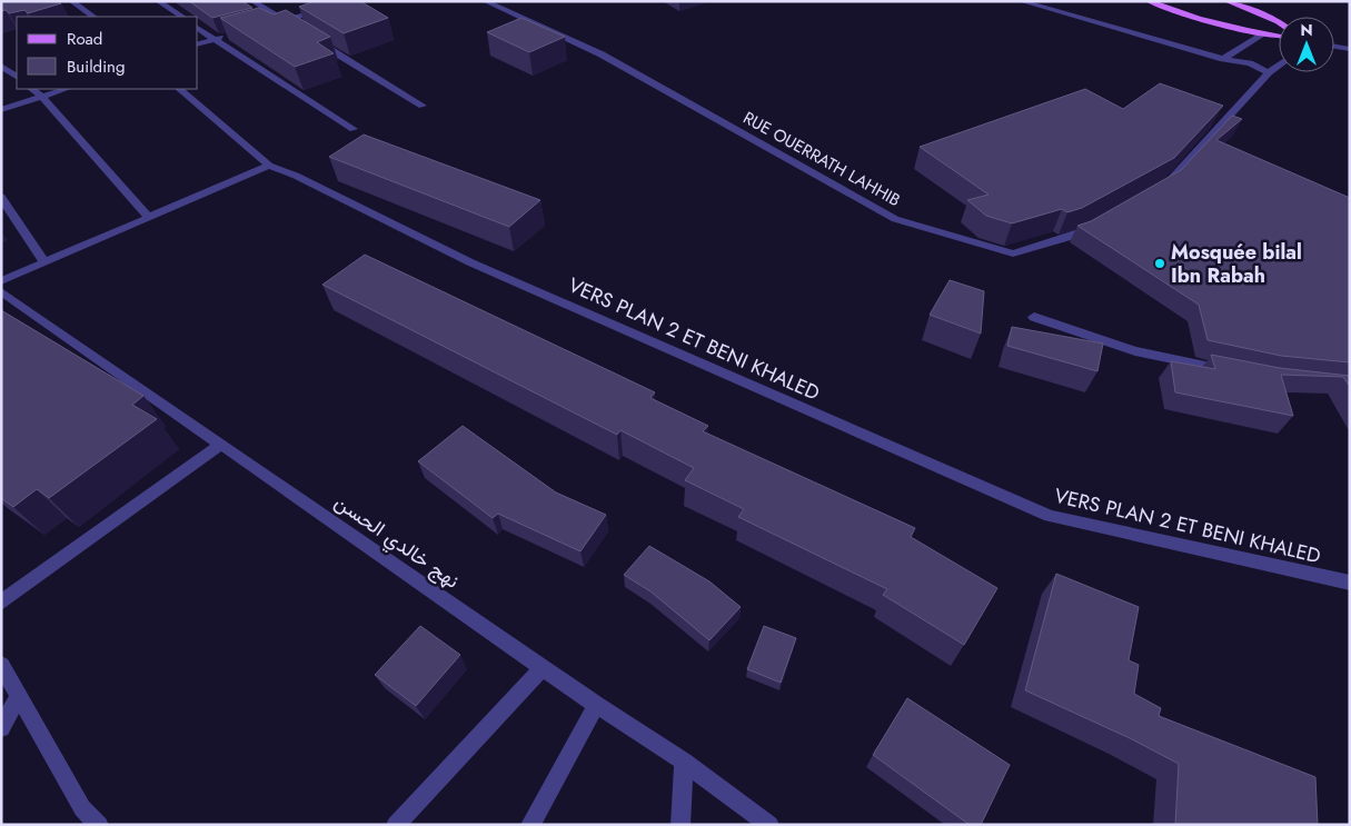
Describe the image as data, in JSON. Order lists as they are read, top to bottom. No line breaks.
{"streets":{"street":["RUE OUERRATH LAHHIB","VERS PLAN 2 ET BENI KHALED","نهج خالدي الحسن"]},"places":["Mosquée bilal Ibn Rabah"],"legend":["Road","Building"],"north":"top"}
